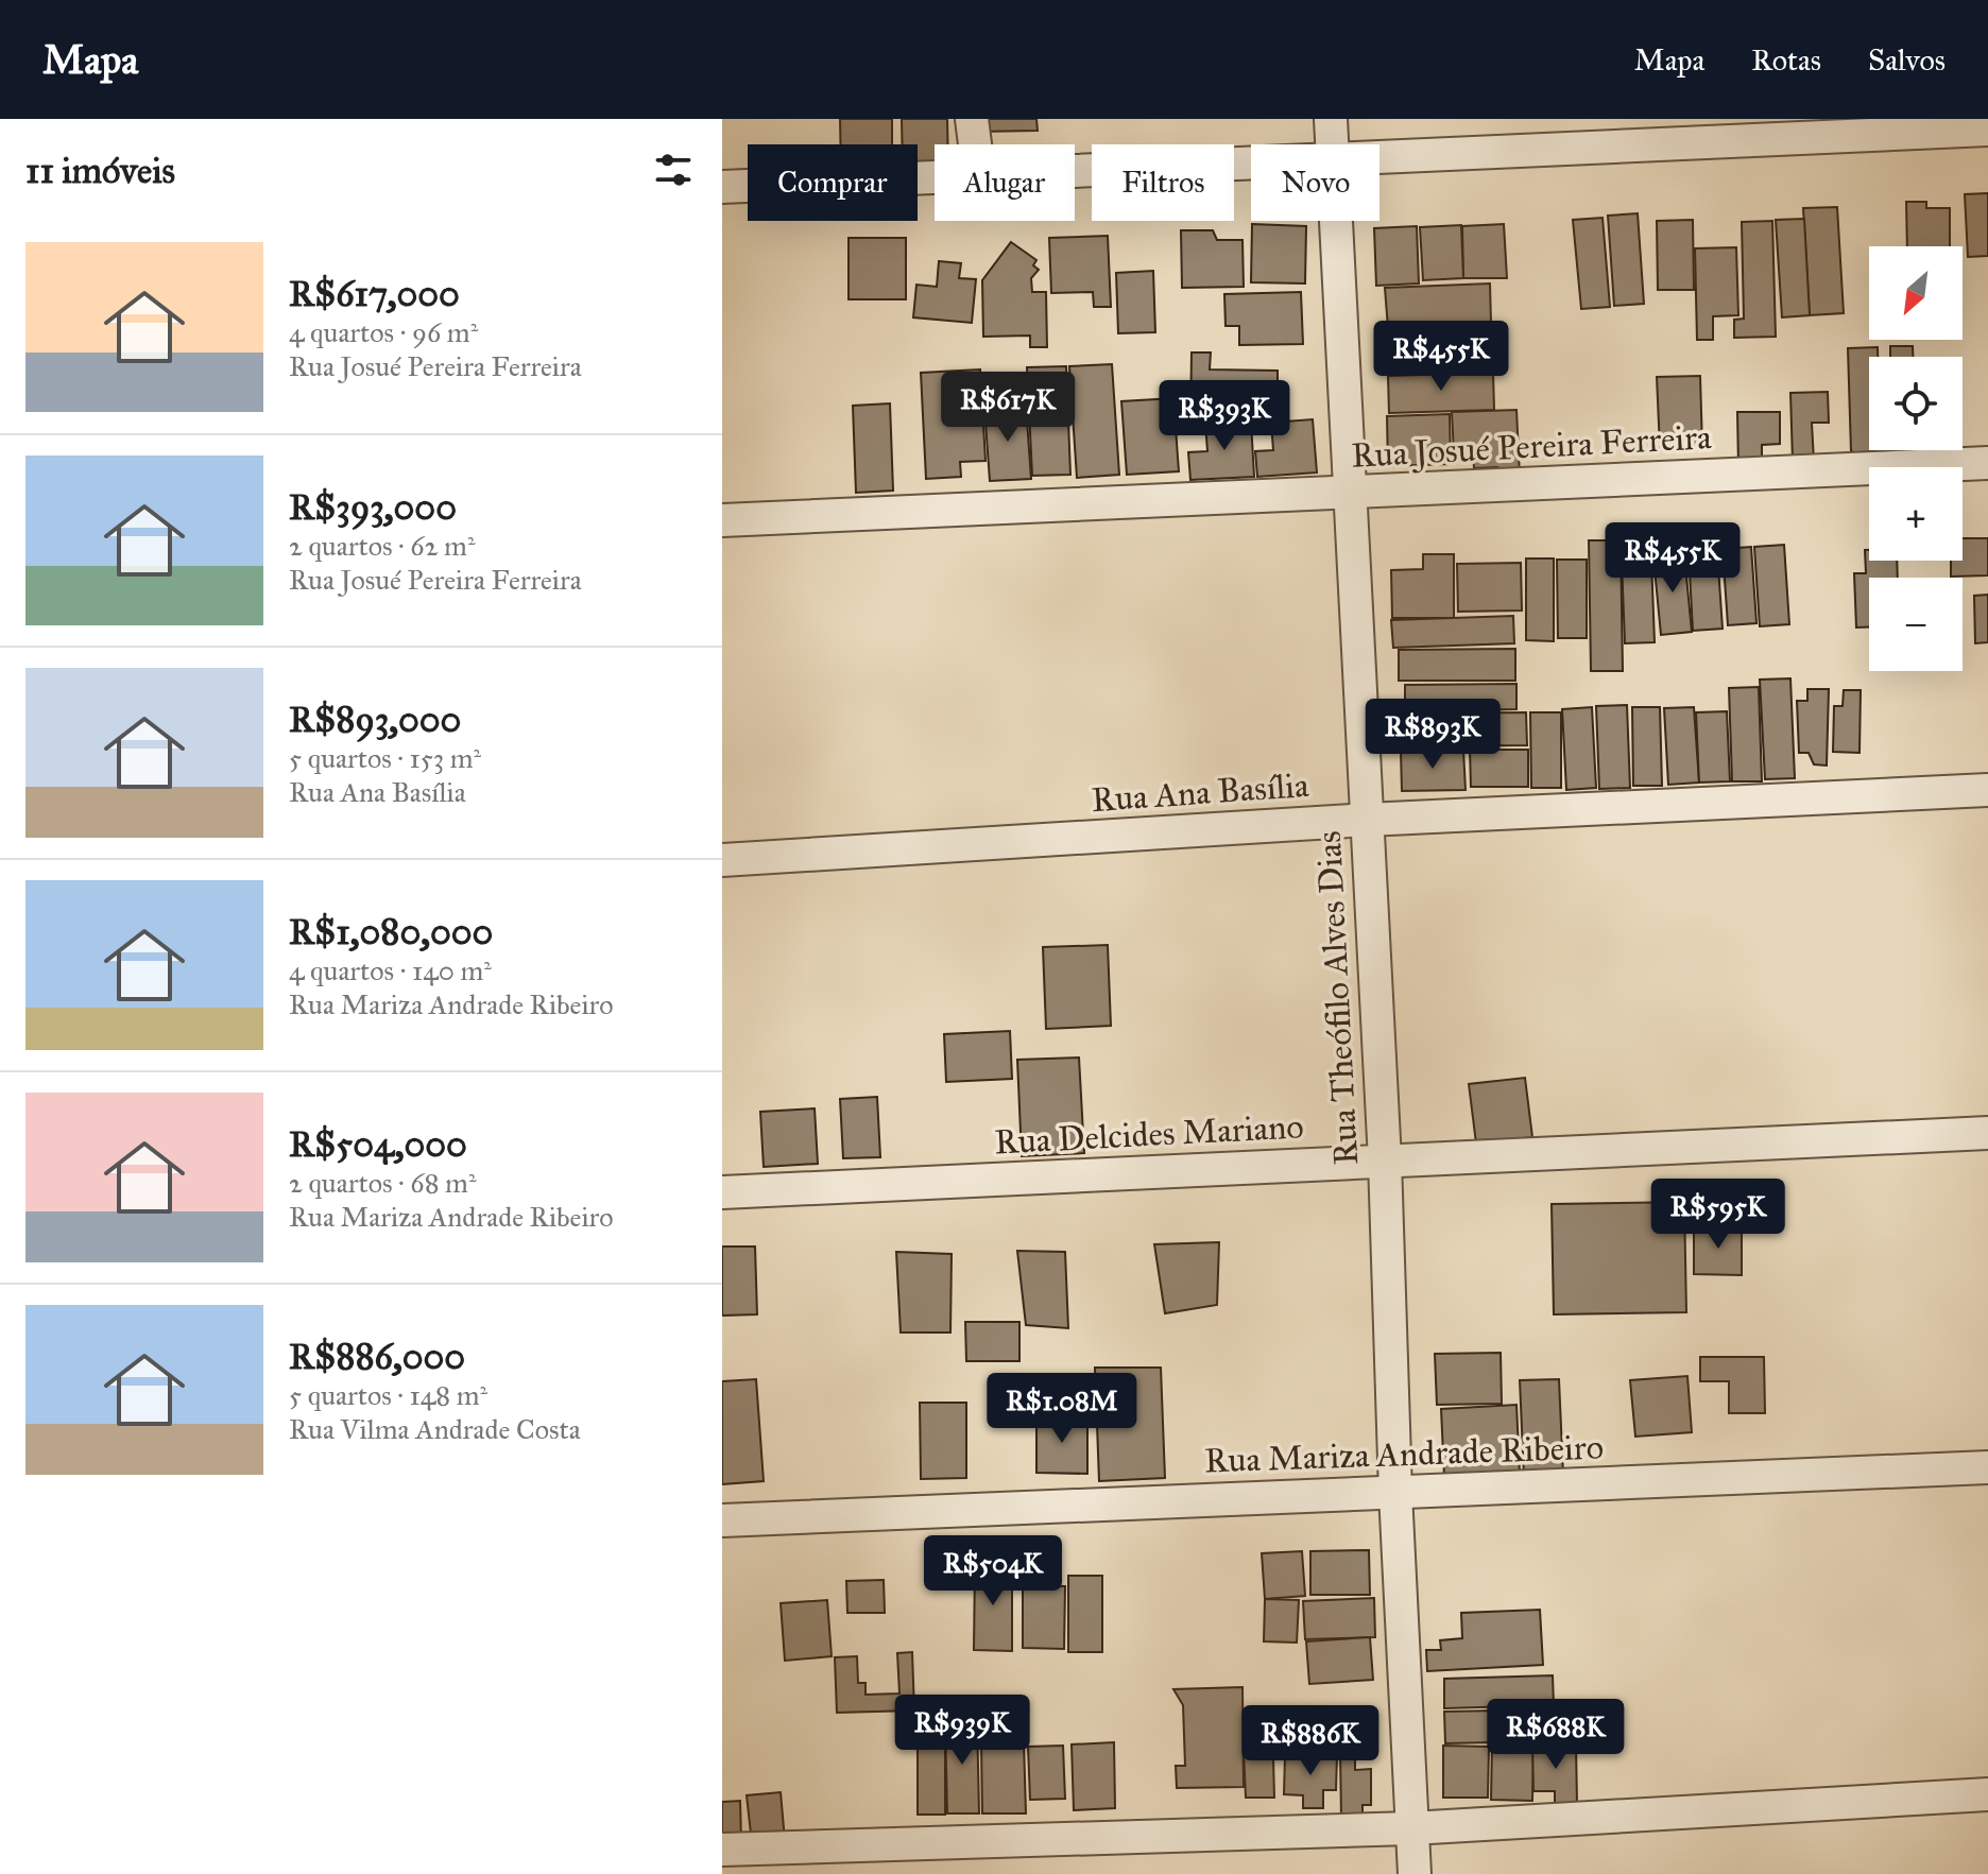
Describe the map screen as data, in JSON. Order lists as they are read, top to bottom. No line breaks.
{"streets":{"street":["Rua Josué Pereira Ferreira","Rua Ana Basília","Rua Theófilo Alves Dias","Rua Delcides Mariano","Rua Mariza Andrade Ribeiro"]},"crossings":[["Rua Josué Pereira Ferreira","Rua Theófilo Alves Dias"],["Rua Ana Basília","Rua Theófilo Alves Dias"],["Rua Theófilo Alves Dias","Rua Delcides Mariano"],["Rua Theófilo Alves Dias","Rua Mariza Andrade Ribeiro"]],"north":"bottom left","page":{"header":"Mapa","nav":["Mapa","Rotas","Salvos"],"heading":"11 imóveis","chip":["Comprar","Alugar","Filtros","Novo"],"list":[{"name":"R$617,000","note":"4 quartos · 96 m² · Rua Josué Pereira Ferreira"},{"name":"R$393,000","note":"2 quartos · 62 m² · Rua Josué Pereira Ferreira"},{"name":"R$893,000","note":"5 quartos · 153 m² · Rua Ana Basília"},{"name":"R$1,080,000","note":"4 quartos · 140 m² · Rua Mariza Andrade Ribeiro"},{"name":"R$504,000","note":"2 quartos · 68 m² · Rua Mariza Andrade Ribeiro"},{"name":"R$886,000","note":"5 quartos · 148 m² · Rua Vilma Andrade Costa"}],"map_buttons":["+","−"],"price":["R$455K","R$617K","R$393K","R$455K","R$893K","R$595K","R$1.08M","R$504K","R$939K","R$688K","R$886K"]}}
